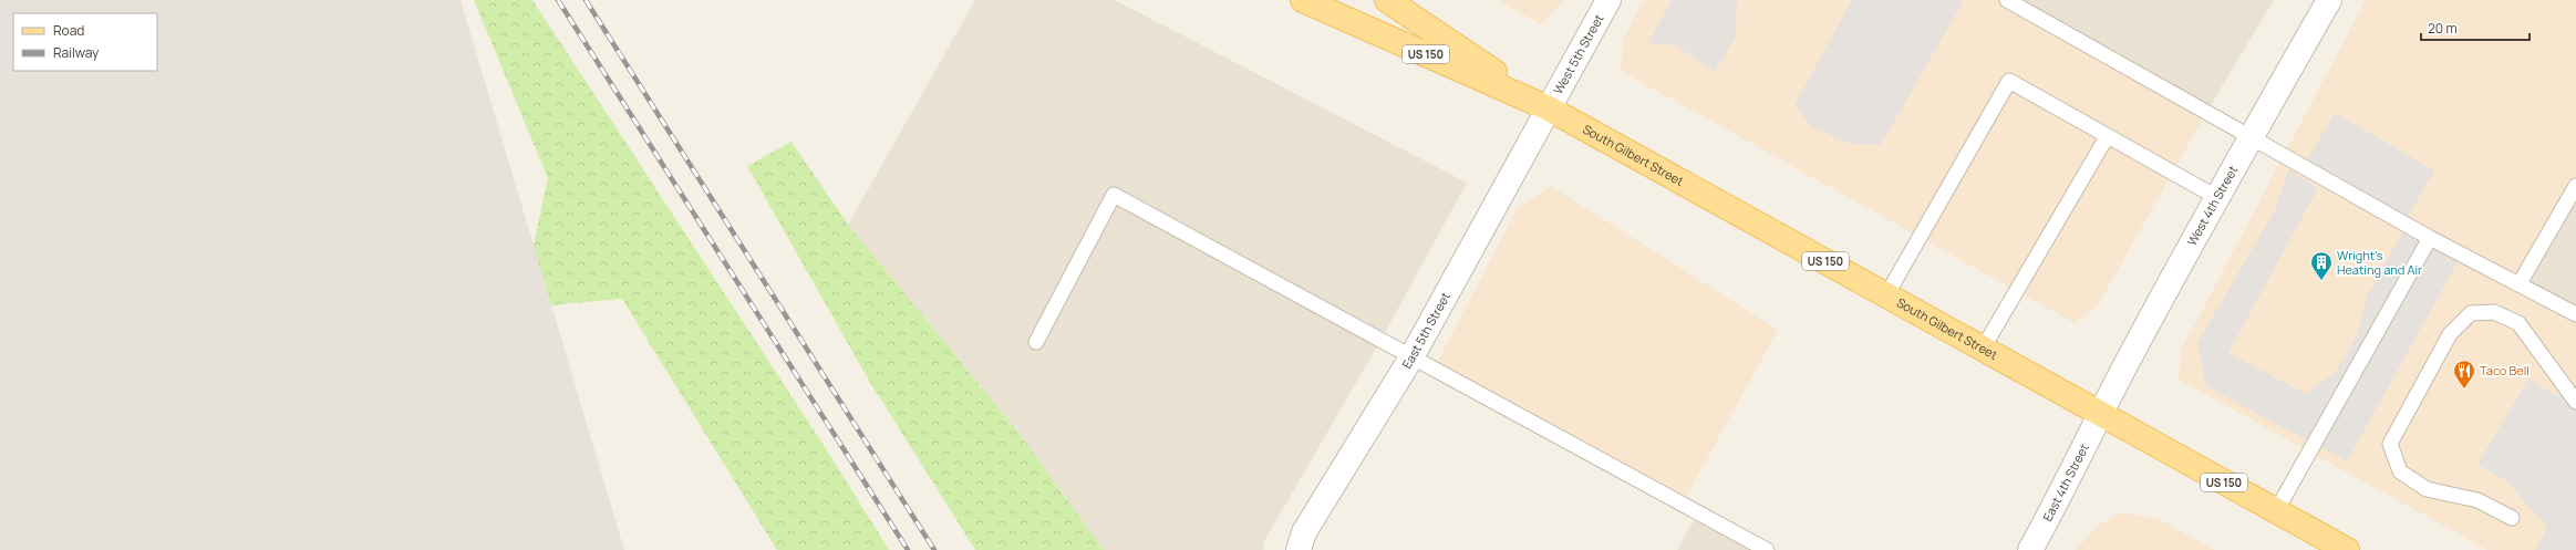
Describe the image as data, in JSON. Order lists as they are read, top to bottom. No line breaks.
{"streets":{"main road":["US 150","South Gilbert Street"],"street":["West 5th Street","West 4th Street","East 5th Street","East 4th Street"]},"crossings":[["West 5th Street","South Gilbert Street"],["West 5th Street","East 5th Street"],["South Gilbert Street","West 4th Street"],["South Gilbert Street","East 5th Street"],["South Gilbert Street","East 4th Street"],["West 4th Street","East 4th Street"]],"places":{"building":["Wright's Heating and Air"],"restaurant":["Taco Bell"]},"legend":["Road","Railway"],"scale_bar":"20 m"}
